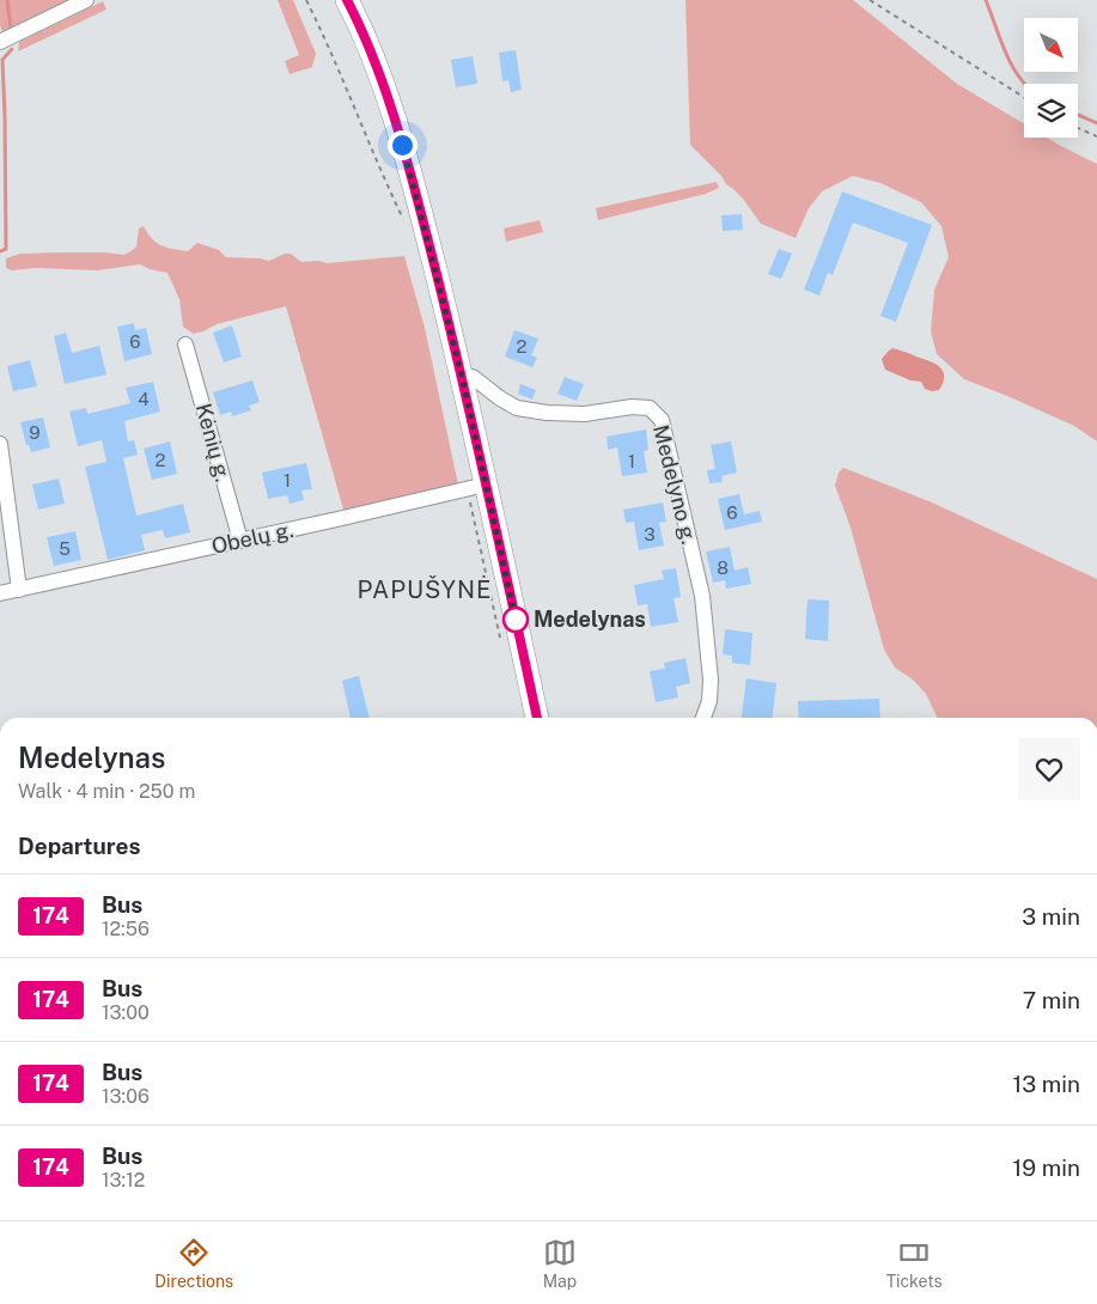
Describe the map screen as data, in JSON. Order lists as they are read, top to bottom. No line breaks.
{"streets":{"street":["Kėnių g.","Medelyno g.","Obelų g."]},"crossings":[["Kėnių g.","Obelų g."]],"districts":["PAPUŠYNĖ"],"places":["Medelynas"],"lines":["bus line 174"],"house_numbers":["6","2","4","9","2","1","1","6","3","5","8"],"north":"bottom right","page":{"heading":[["Medelynas","Walk · 4 min · 250 m"],"Departures"],"list":[{"mark":"174","name":"Bus","note":"12:56","value":"3 min"},{"mark":"174","name":"Bus","note":"13:00","value":"7 min"},{"mark":"174","name":"Bus","note":"13:06","value":"13 min"},{"mark":"174","name":"Bus","note":"13:12","value":"19 min"}],"tabs":["Directions","Map","Tickets"]}}
